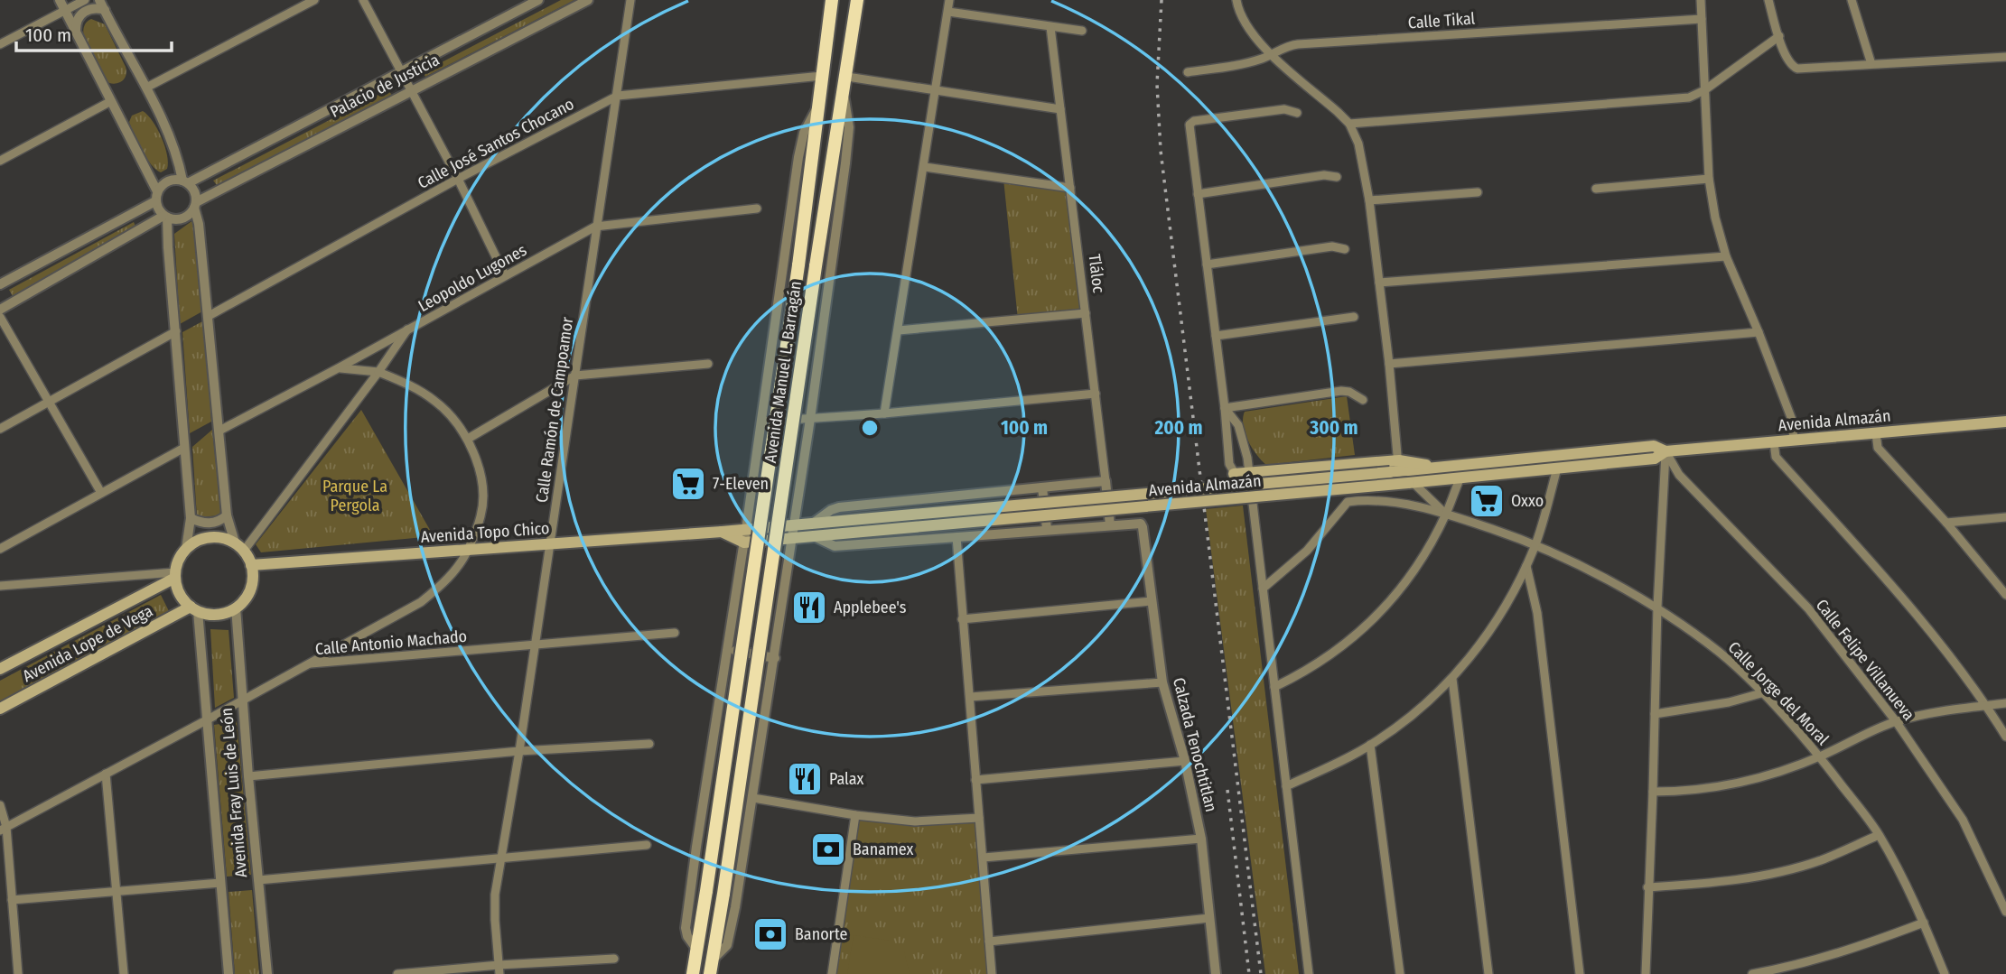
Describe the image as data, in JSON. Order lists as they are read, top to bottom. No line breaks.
{"streets":{"highway":["Avenida Manuel L. Barragán"],"main road":["Avenida Almazán","Avenida Topo Chico","Avenida Lope de Vega"],"street":["Calle Tikal","Palacio de Justicia","Calle José Santos Chocano","Tláloc","Leopoldo Lugones","Calle Ramón de Campoamor","Calle Antonio Machado","Calle Felipe Villanueva","Calle Jorge del Moral","Calzada Tenochtitlan","Avenida Fray Luis de León"]},"crossings":[["Calle José Santos Chocano","Avenida Manuel L. Barragán"],["Calle José Santos Chocano","Calle Ramón de Campoamor"],["Tláloc","Calzada Tenochtitlan"],["Leopoldo Lugones","Calle Ramón de Campoamor"],["Calle Ramón de Campoamor","Avenida Topo Chico"],["Calle Ramón de Campoamor","Calle Antonio Machado"],["Avenida Almazán","Avenida Topo Chico"],["Avenida Almazán","Calle Felipe Villanueva"],["Avenida Topo Chico","Avenida Lope de Vega"],["Avenida Topo Chico","Avenida Fray Luis de León"],["Calle Antonio Machado","Avenida Fray Luis de León"],["Avenida Lope de Vega","Avenida Fray Luis de León"]],"parks":["Parque La Pergola"],"places":{"supermarket":["7-Eleven","Oxxo"],"restaurant":["Applebee's","Palax"],"bank":["Banamex","Banorte"]},"scale_bar":"100 m","rings":["100 m","200 m","300 m"]}
